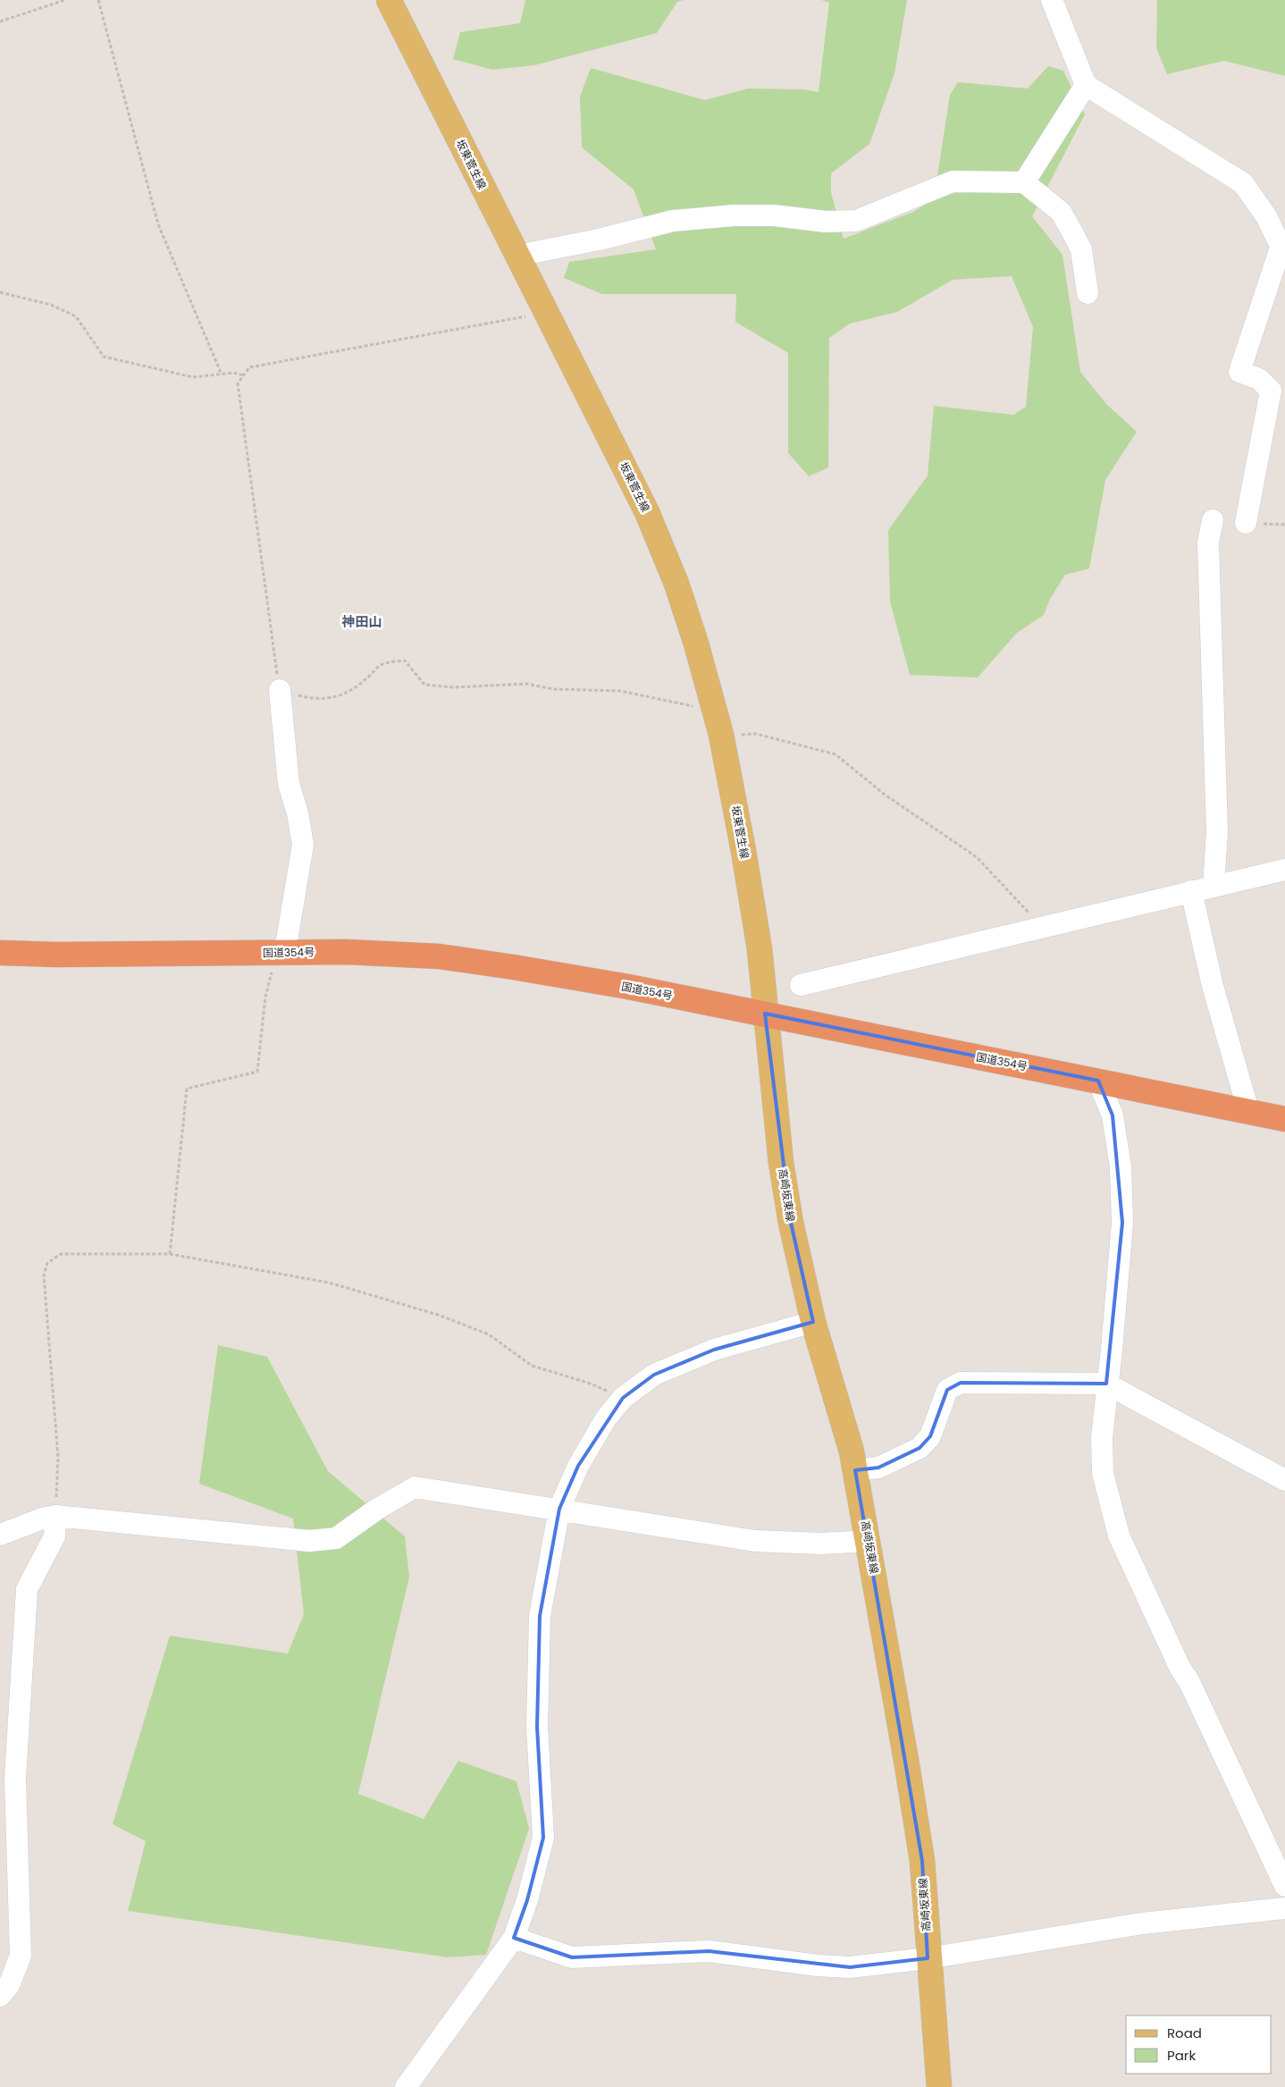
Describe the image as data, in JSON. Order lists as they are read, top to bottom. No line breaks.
{"streets":{"highway":["国道354号"],"main road":["坂東菅生線","高崎坂東線"]},"crossings":[["坂東菅生線","国道354号"],["坂東菅生線","高崎坂東線"],["国道354号","高崎坂東線"]],"districts":["神田山"],"legend":["Road","Park"]}
